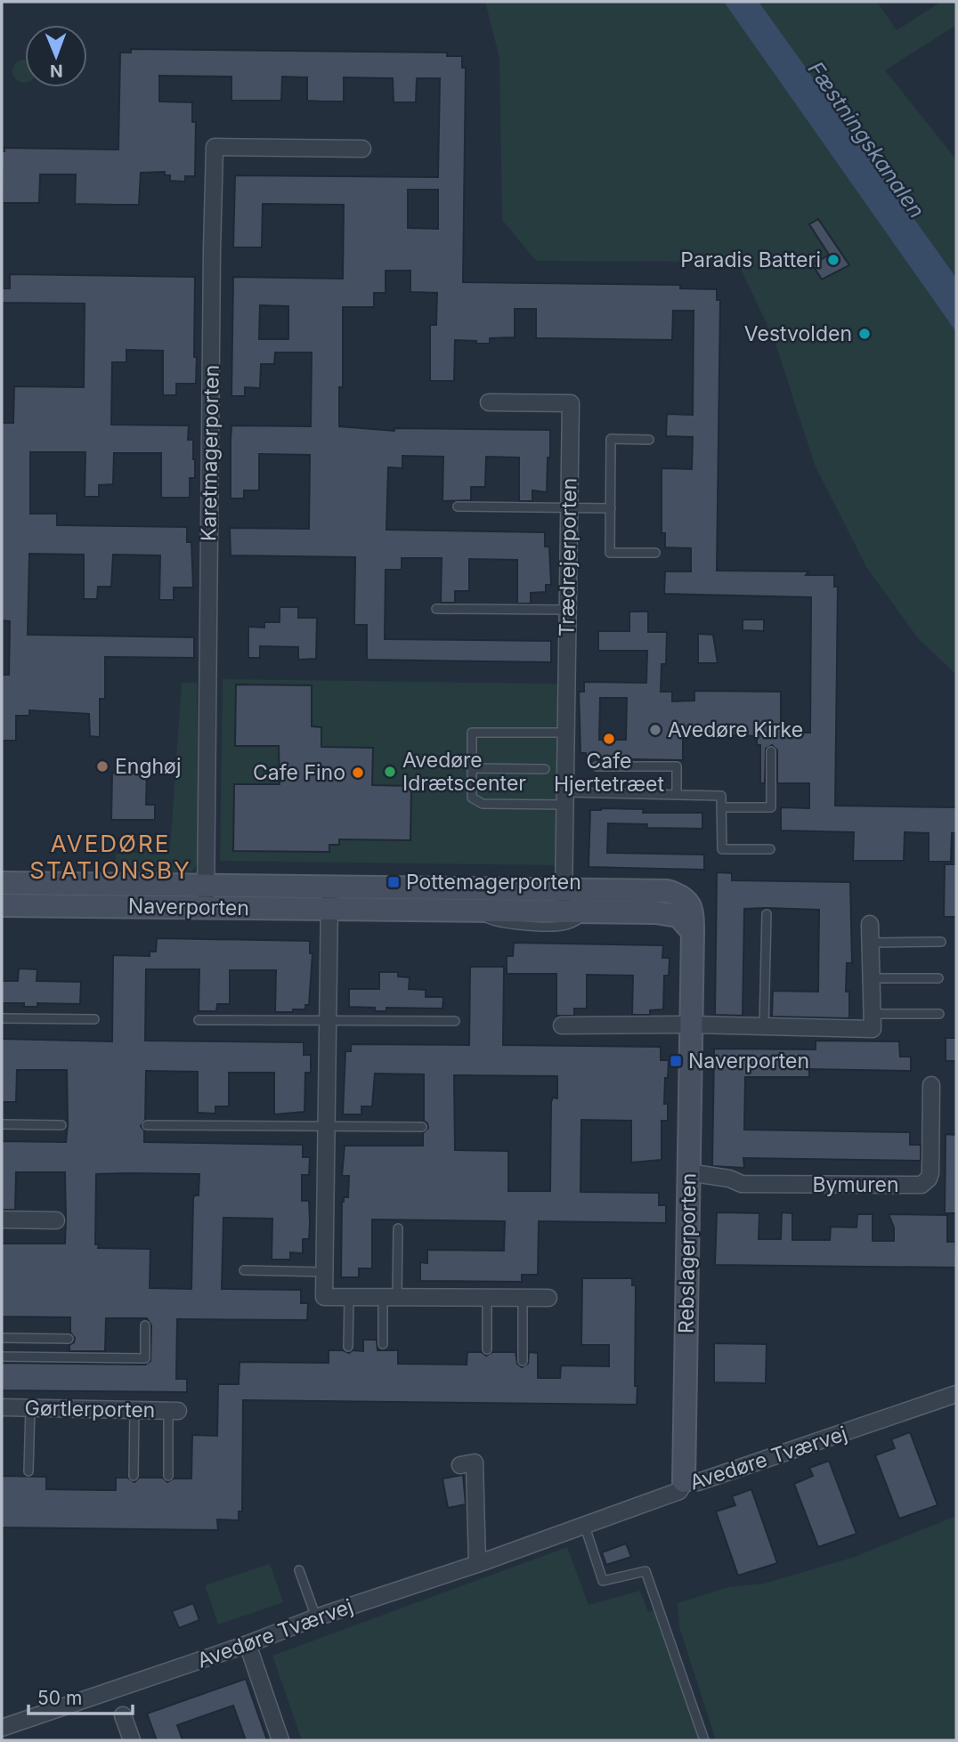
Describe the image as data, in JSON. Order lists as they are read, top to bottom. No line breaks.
{"streets":{"street":["Karetmagerporten","Trædrejerporten","Naverporten","Bymuren","Rebslagerporten","Gørtlerporten","Avedøre Tværvej"]},"crossings":[["Karetmagerporten","Naverporten"],["Trædrejerporten","Naverporten"],["Naverporten","Rebslagerporten"],["Bymuren","Rebslagerporten"],["Rebslagerporten","Avedøre Tværvej"]],"districts":["AVEDØRE STATIONSBY"],"water":["Fæstningskanalen"],"places":{"other":["Paradis Batteri","Vestvolden","Avedøre Kirke","Cafe Hjertetræet","Enghøj","Avedøre Idrætscenter","Cafe Fino"],"transit":["Pottemagerporten","Naverporten"]},"scale_bar":"50 m","north":"bottom"}
